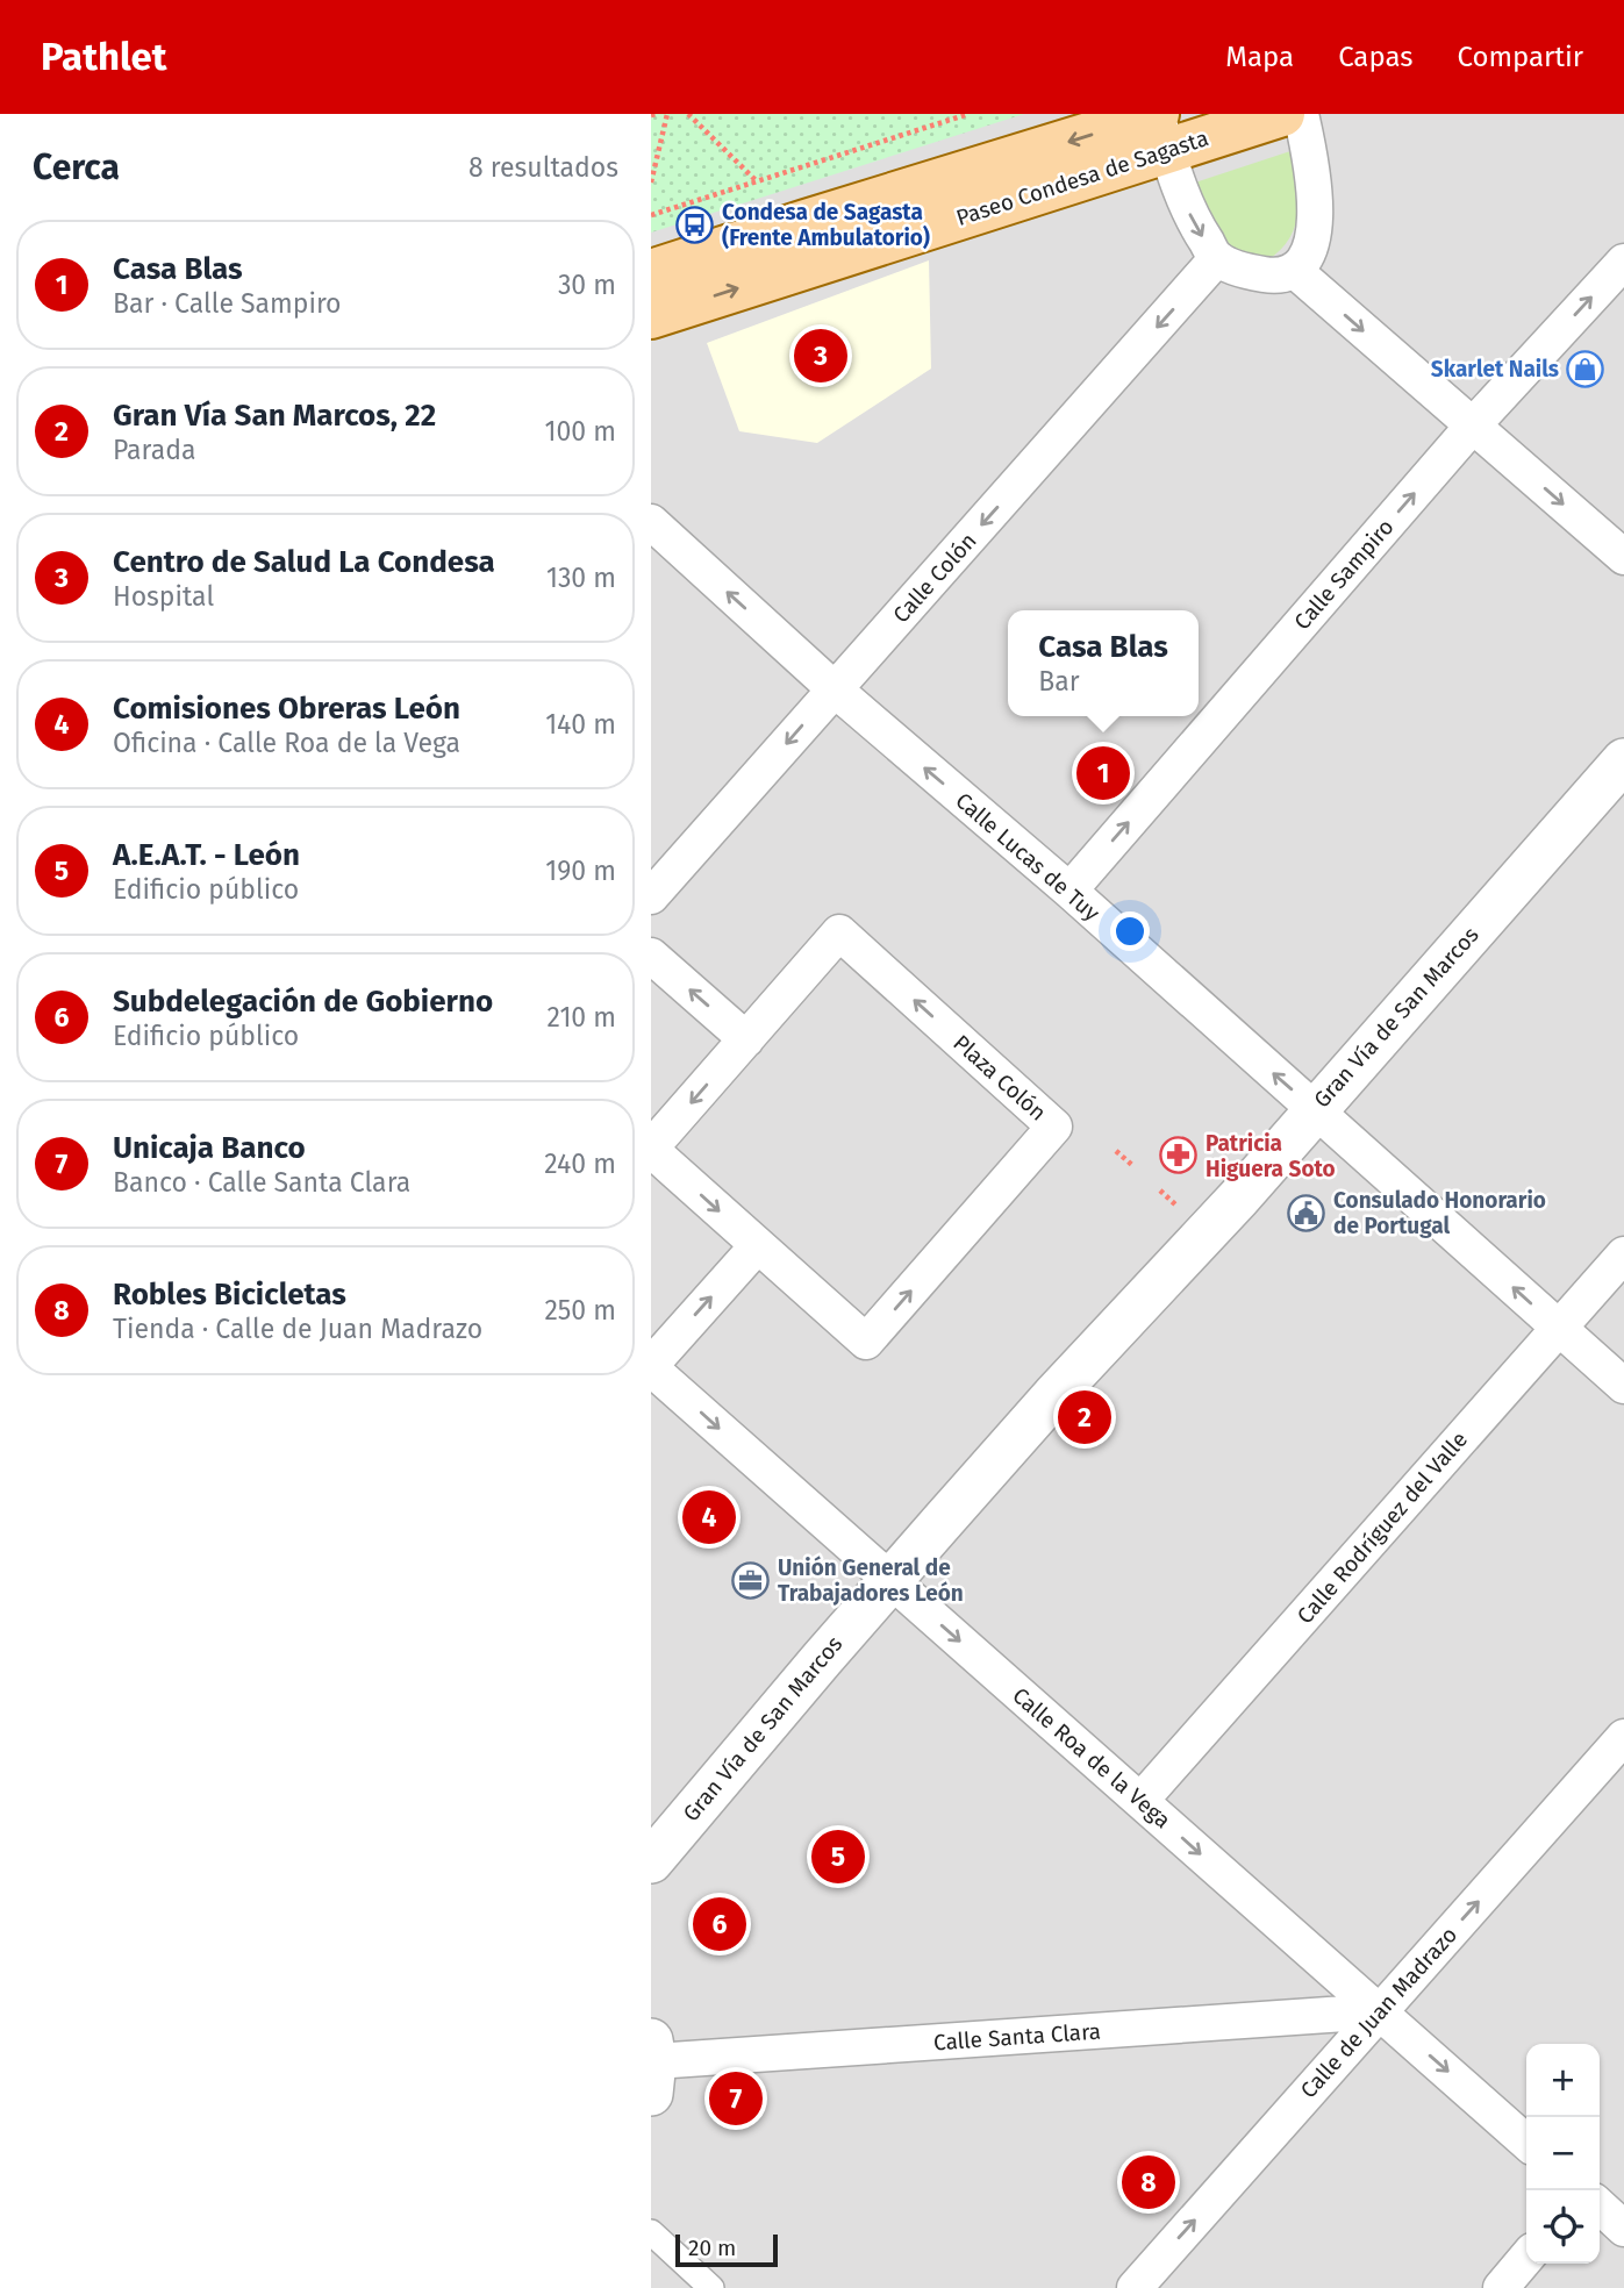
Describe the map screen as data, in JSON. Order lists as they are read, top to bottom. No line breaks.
{"streets":{"main road":["Paseo Condesa de Sagasta"],"street":["Calle Sampiro","Calle Colón","Calle Lucas de Tuy","Gran Vía de San Marcos","Plaza Colón","Calle Rodríguez del Valle","Calle Roa de la Vega","Calle de Juan Madrazo","Calle Santa Clara"]},"crossings":[["Calle Sampiro","Calle Lucas de Tuy"],["Calle Colón","Calle Lucas de Tuy"],["Calle Lucas de Tuy","Gran Vía de San Marcos"],["Calle Lucas de Tuy","Calle Rodríguez del Valle"],["Gran Vía de San Marcos","Calle Roa de la Vega"],["Calle Rodríguez del Valle","Calle Roa de la Vega"],["Calle Roa de la Vega","Calle de Juan Madrazo"],["Calle Roa de la Vega","Calle Santa Clara"],["Calle de Juan Madrazo","Calle Santa Clara"]],"one_way":["Calle Sampiro","Calle Colón","Calle Lucas de Tuy","Calle Roa de la Vega","Calle de Juan Madrazo"],"places":{"bus stop":["Condesa de Sagasta (Frente Ambulatorio)"],"shop":["Skarlet Nails"],"pharmacy":["Patricia Higuera Soto"],"public building":["Consulado Honorario de Portugal"],"office":["Unión General de Trabajadores León"]},"scale_bar":"20 m","page":{"header":"Pathlet","nav":["Mapa","Capas","Compartir"],"heading":["Cerca","8 resultados"],"list":[{"mark":"1","name":"Casa Blas","note":"Bar · Calle Sampiro","value":"30 m"},{"mark":"2","name":"Gran Vía San Marcos, 22","note":"Parada","value":"100 m"},{"mark":"3","name":"Centro de Salud La Condesa","note":"Hospital","value":"130 m"},{"mark":"4","name":"Comisiones Obreras León","note":"Oficina · Calle Roa de la Vega","value":"140 m"},{"mark":"5","name":"A.E.A.T. - León","note":"Edificio público","value":"190 m"},{"mark":"6","name":"Subdelegación de Gobierno","note":"Edificio público","value":"210 m"},{"mark":"7","name":"Unicaja Banco","note":"Banco · Calle Santa Clara","value":"240 m"},{"mark":"8","name":"Robles Bicicletas","note":"Tienda · Calle de Juan Madrazo","value":"250 m"}],"pins":["3","1","2","4","5","6","7","8"],"popup":["Casa Blas","Bar"],"map_buttons":["+","−"],"scale":"20 m"}}
